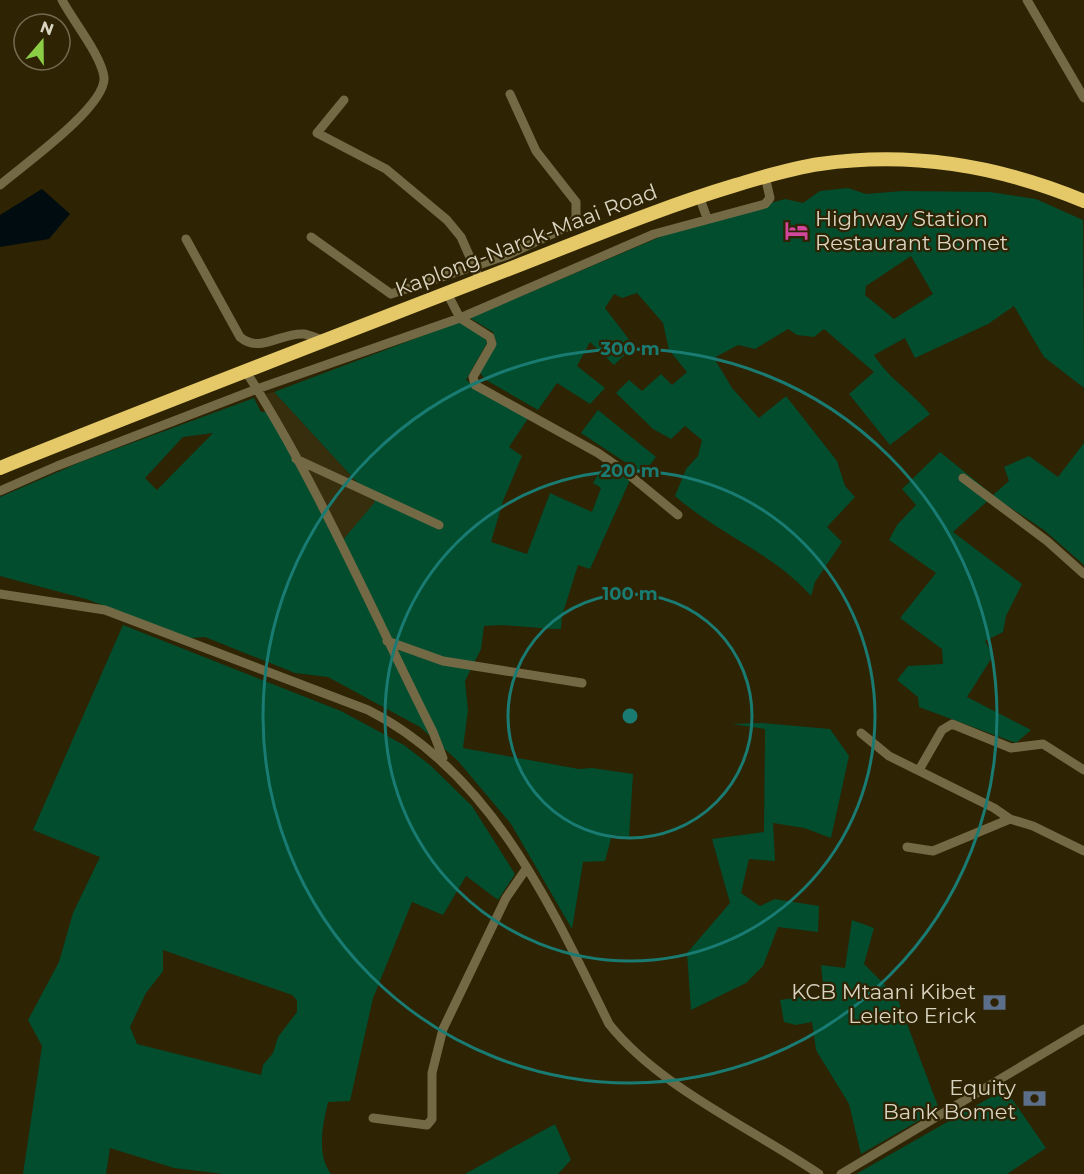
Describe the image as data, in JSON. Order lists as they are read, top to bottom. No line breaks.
{"streets":{"highway":["Kaplong-Narok-Maai Road"]},"places":{"hotel":["Highway Station Restaurant Bomet"],"bank":["KCB Mtaani Kibet Leleito Erick","Equity Bank Bomet"]},"north":"top","rings":["300 m","200 m","100 m"]}
